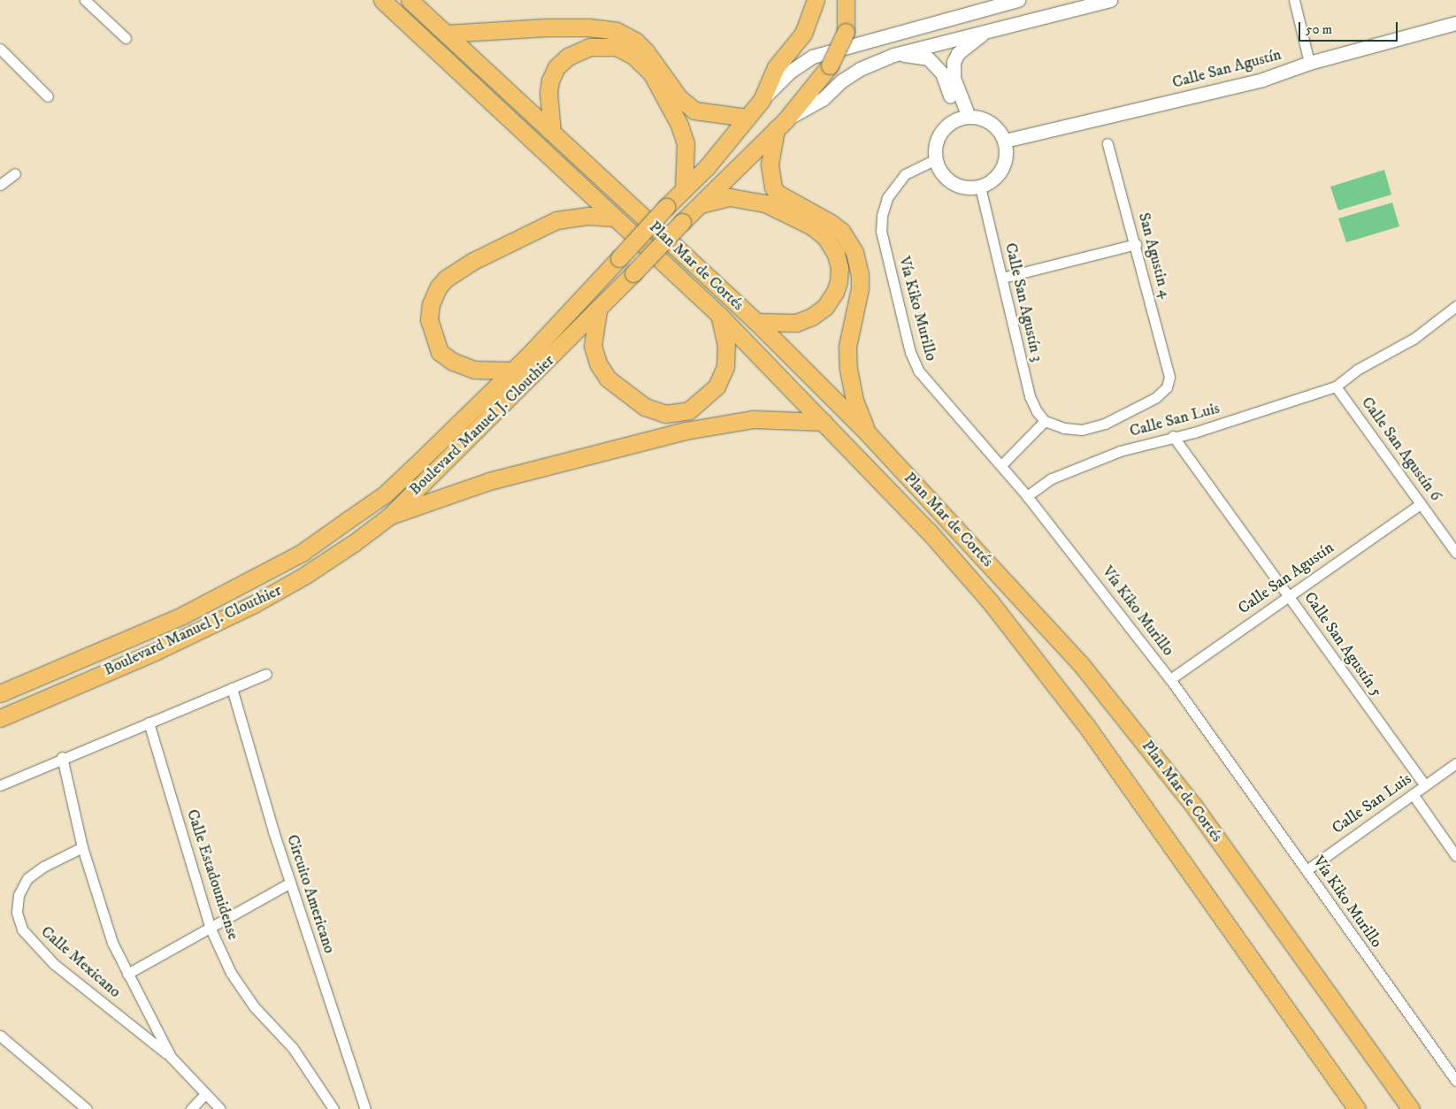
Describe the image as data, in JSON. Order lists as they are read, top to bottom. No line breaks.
{"streets":{"main road":["Plan Mar de Cortés","Boulevard Manuel J. Clouthier"],"street":["Calle San Agustín","San Agustin 4","Calle San Agustín 3","Vía Kiko Murillo","Calle San Luis","Calle San Agustín 6","Calle San Agustín 5","Calle Estadounidense","Circuito Americano","Calle Mexicano"]},"crossings":[["Calle San Agustín","Calle San Agustín 3"],["Calle San Agustín","Vía Kiko Murillo"],["Calle San Agustín","Calle San Agustín 6"],["Calle San Agustín","Calle San Agustín 5"],["San Agustin 4","Calle San Agustín 3"],["Calle San Agustín 3","Vía Kiko Murillo"],["Vía Kiko Murillo","Calle San Luis"],["Calle San Luis","Calle San Agustín 6"],["Calle San Luis","Calle San Agustín 5"]],"scale_bar":"50 m"}
